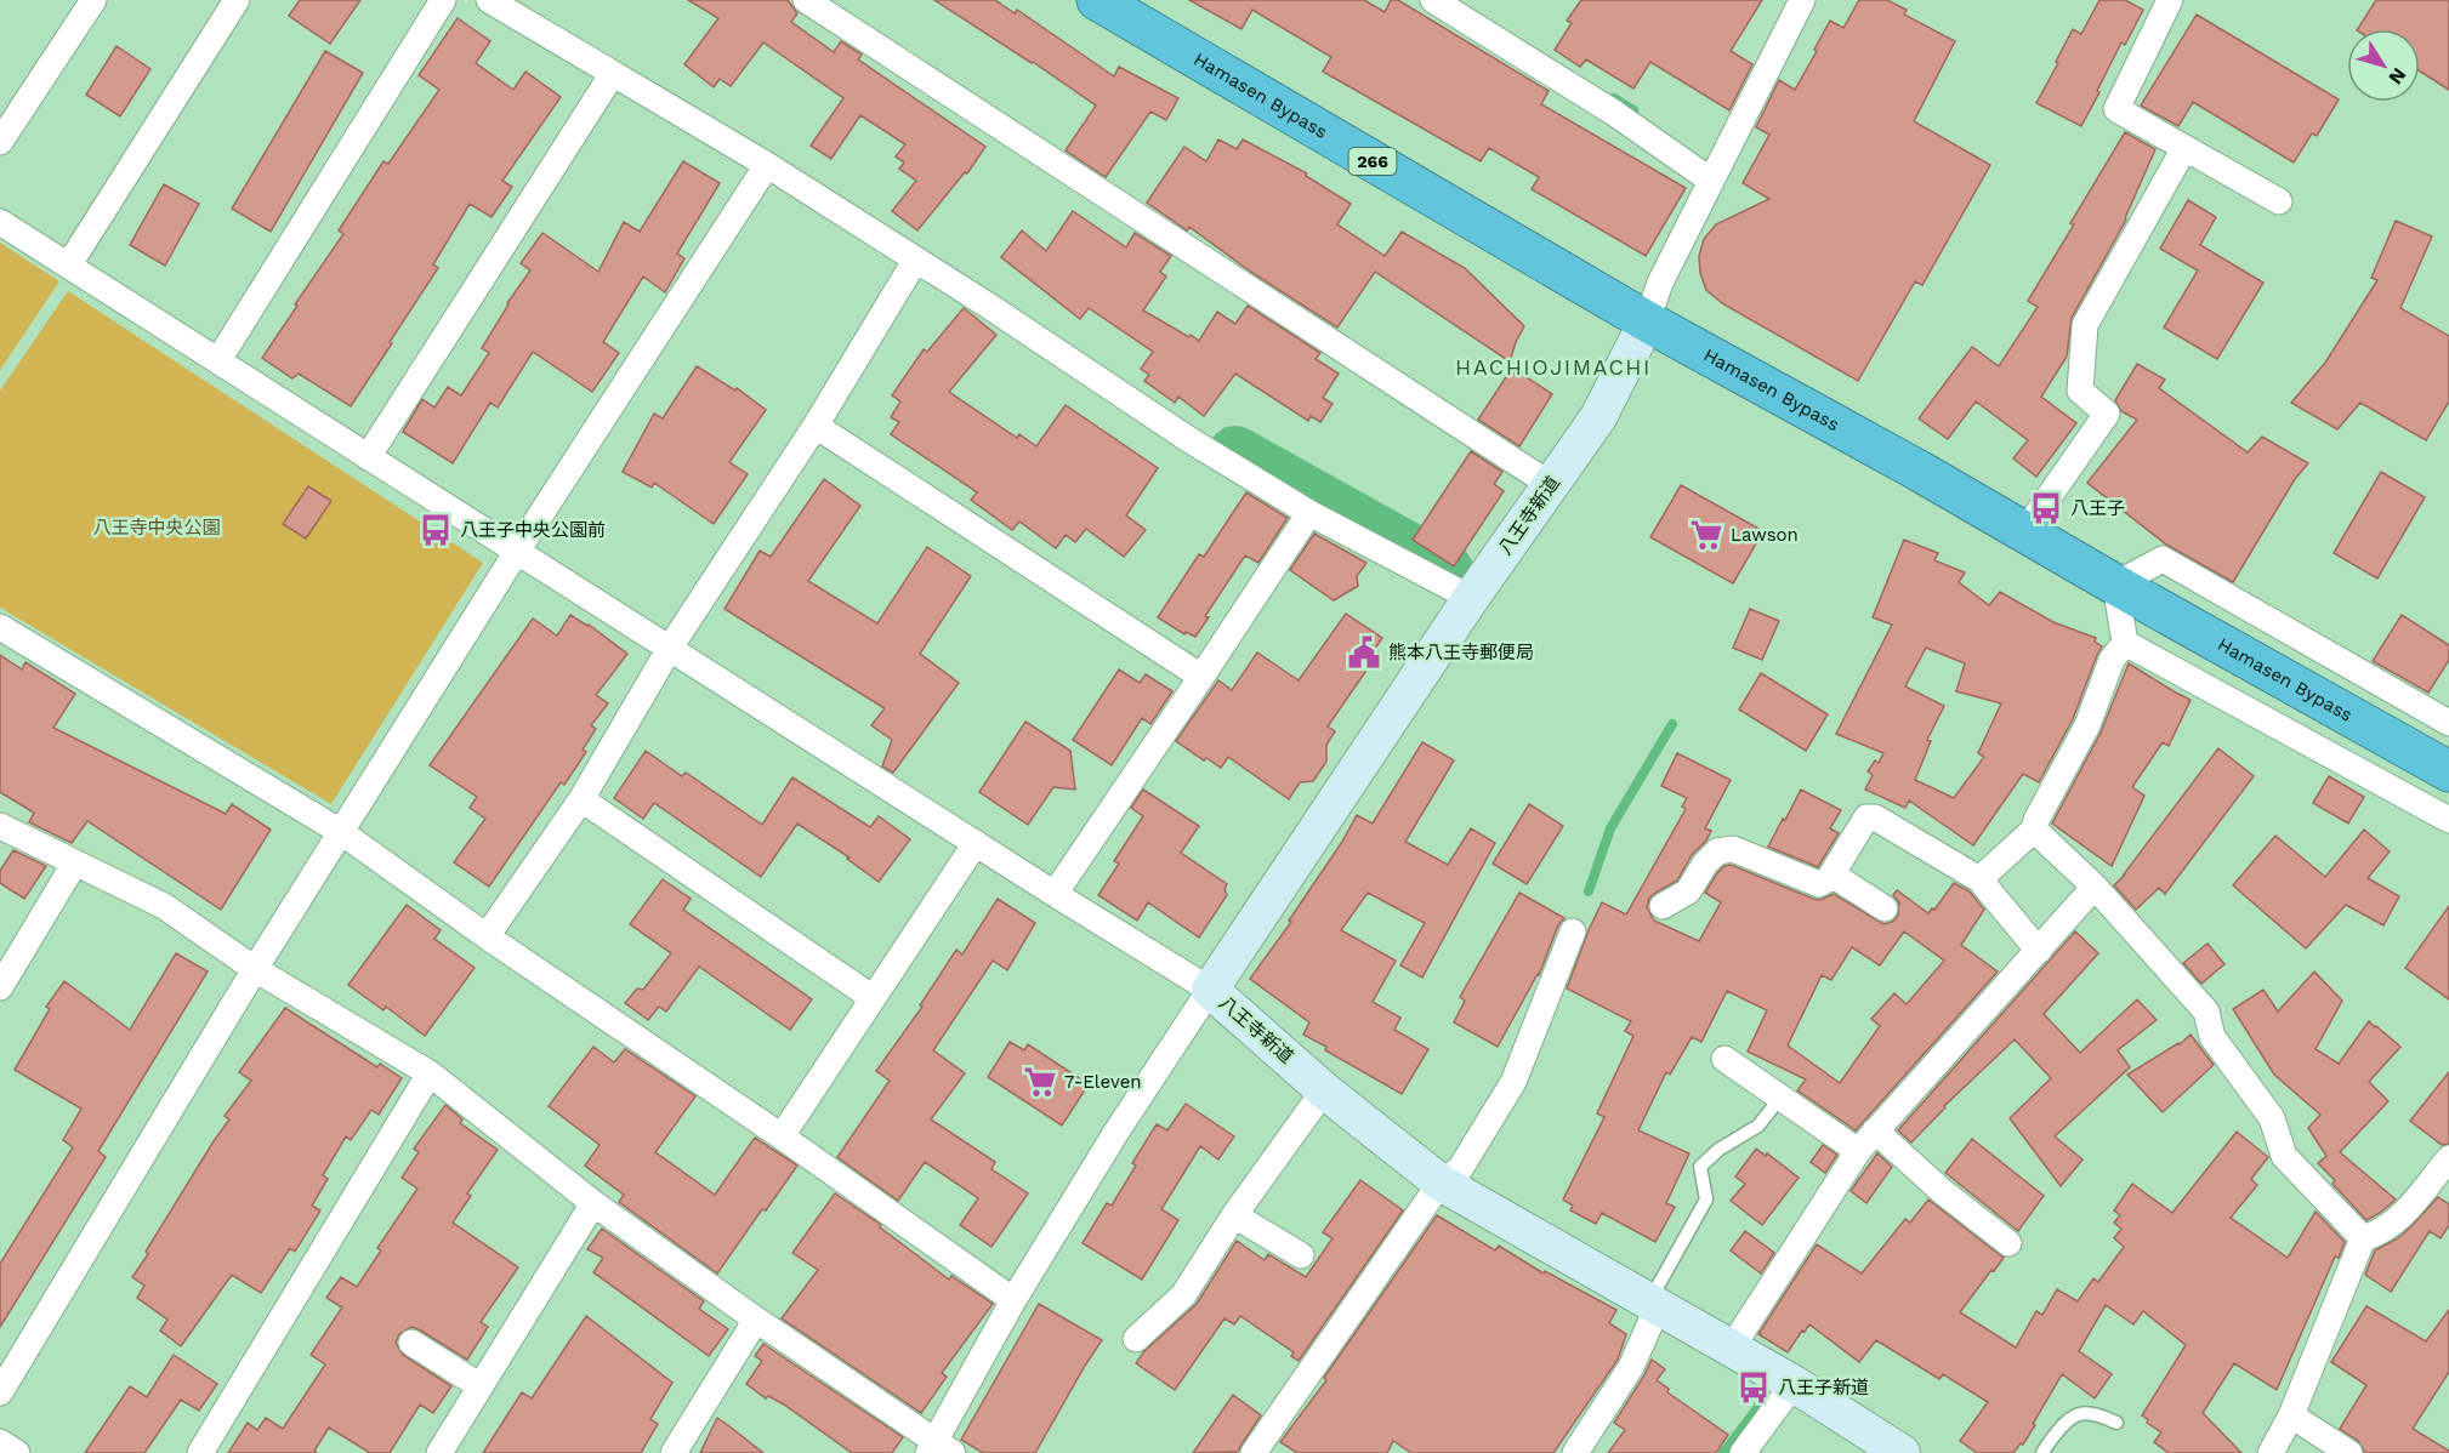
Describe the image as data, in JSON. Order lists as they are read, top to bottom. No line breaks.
{"streets":{"highway":["Hamasen Bypass","266"],"street":["八王寺新道"]},"crossings":[["Hamasen Bypass","八王寺新道"]],"districts":["HACHIOJIMACHI"],"parks":["八王寺中央公園"],"places":{"bus stop":["八王子","八王子中央公園前","八王子新道"],"supermarket":["Lawson","7-Eleven"],"public building":["熊本八王寺郵便局"]},"north":"bottom right"}
